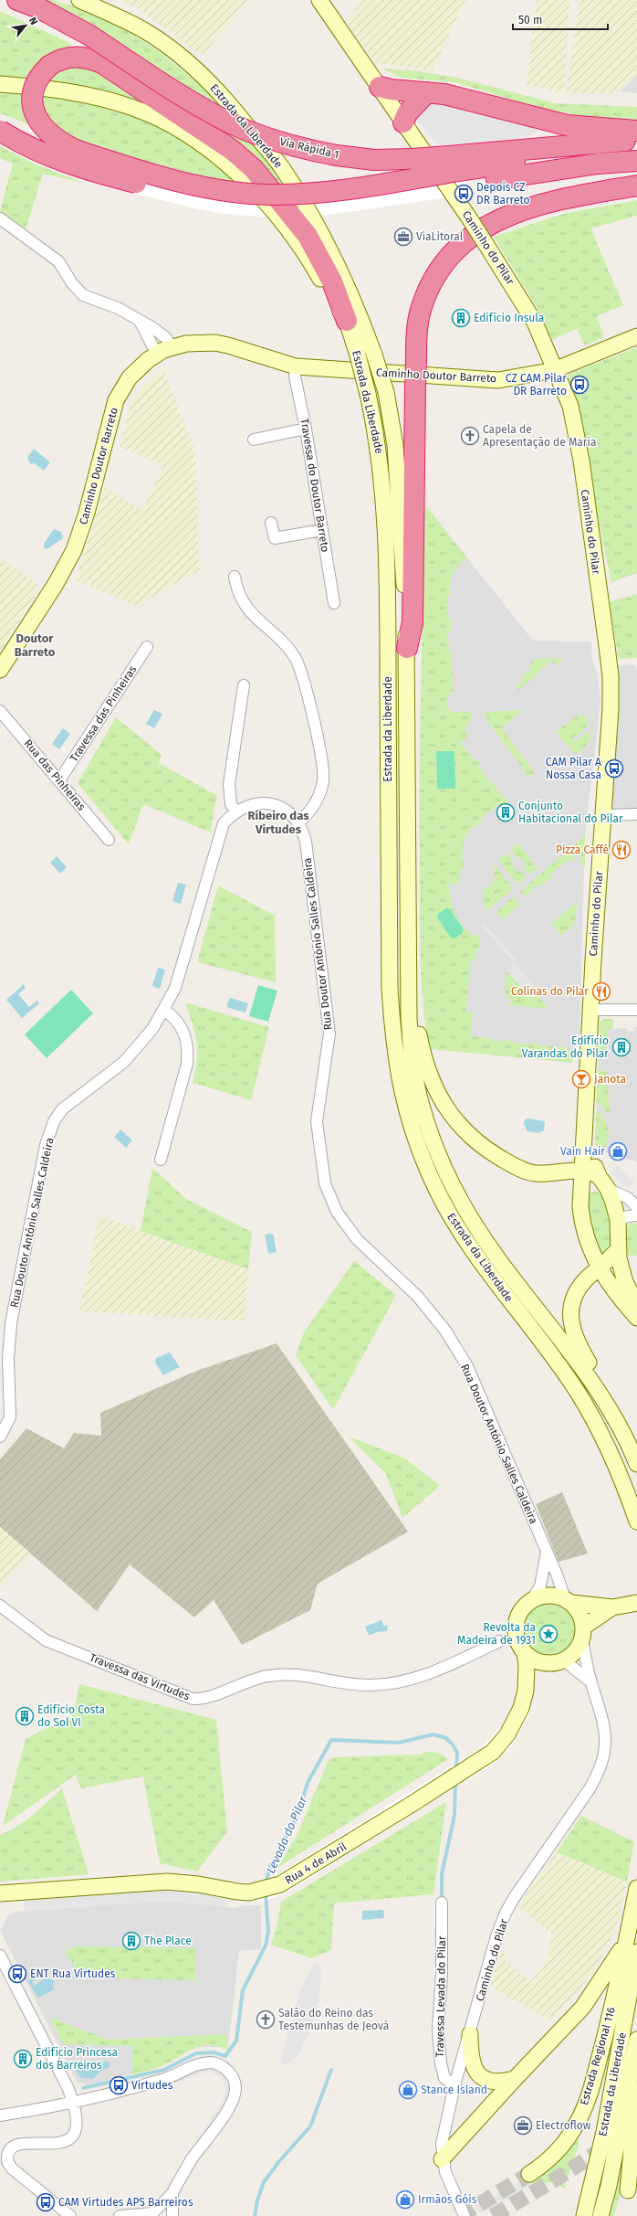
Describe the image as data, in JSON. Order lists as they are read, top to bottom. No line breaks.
{"streets":{"highway":["Via Rápida 1"],"main road":["Estrada da Liberdade","Caminho do Pilar","Caminho Doutor Barreto","Rua 4 de Abril","Estrada Regional 116"],"street":["Travessa do Doutor Barreto","Travessa das Pinheiras","Rua das Pinheiras","Rua Doutor António Salles Caldeira","Travessa das Virtudes","Travessa Levada do Pilar"]},"crossings":[["Caminho do Pilar","Caminho Doutor Barreto"],["Caminho do Pilar","Rua Doutor António Salles Caldeira"],["Caminho do Pilar","Rua 4 de Abril"],["Caminho do Pilar","Travessa Levada do Pilar"],["Caminho Doutor Barreto","Travessa do Doutor Barreto"],["Travessa das Pinheiras","Rua das Pinheiras"],["Rua Doutor António Salles Caldeira","Rua 4 de Abril"]],"districts":["Doutor Barreto","Ribeiro das Virtudes"],"water":["Levada do Pilar"],"places":{"bus stop":["Depois CZ DR Barreto","CZ CAM Pilar DR Barreto","CAM Pilar A Nossa Casa","ENT Rua Virtudes","Virtudes","CAM Virtudes APS Barreiros"],"office":["ViaLitoral","Electroflow"],"building":["Edifício Insula","Conjunto Habitacional do Pilar","Edifício Varandas do Pilar","Edifício Costa do Sol VI","The Place","Edifício Princesa dos Barreiros"],"church":["Capela de Apresentação de Maria","Salão do Reino das Testemunhas de Jeová"],"restaurant":["Pizza Caffé","Colinas do Pilar"],"bar":["Janota"],"shop":["Vain Hair","Stance Island","Irmãos Góis"],"place":["Revolta da Madeira de 1931"]},"scale_bar":"50 m","north":"top right"}
